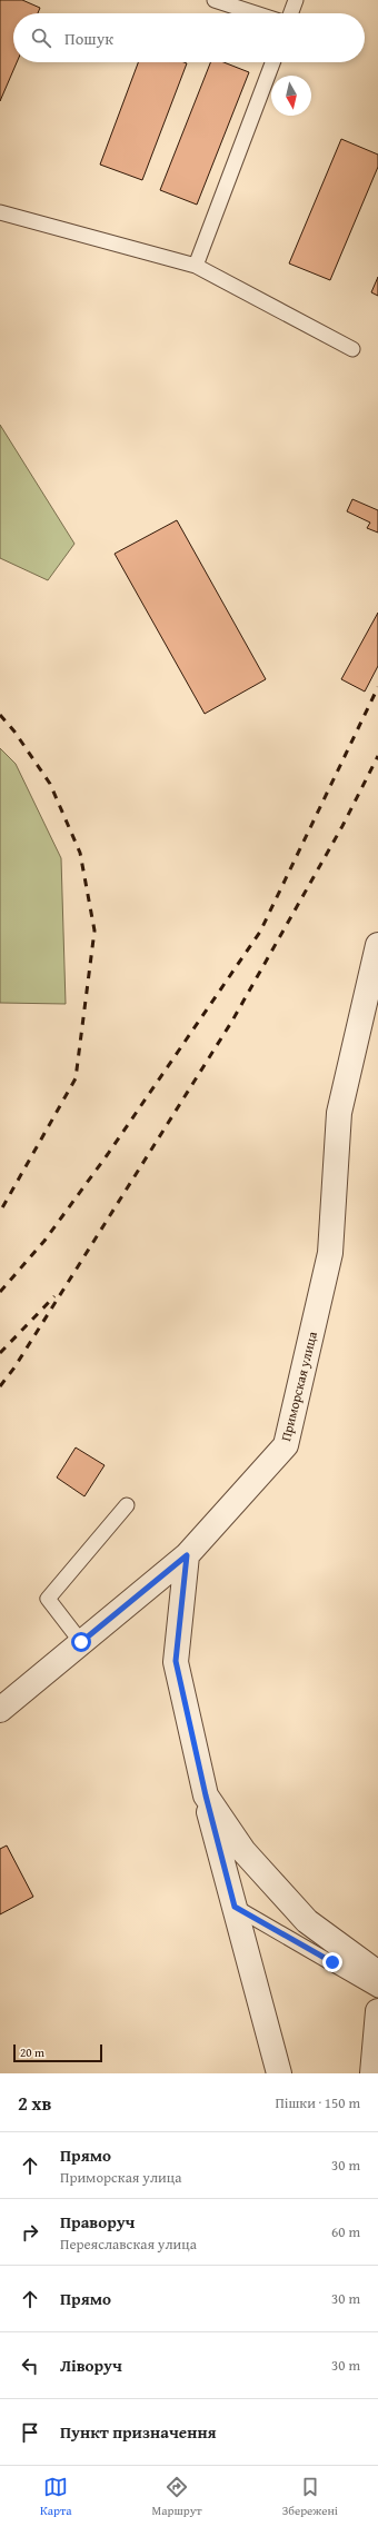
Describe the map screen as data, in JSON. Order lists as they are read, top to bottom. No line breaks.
{"streets":{"street":["Приморская улица"]},"scale_bar":"20 m","north":"bottom","page":{"search":"Пошук","scale":"20 m","heading":["2 хв","Пішки · 150 m"],"list":[["Прямо","Приморская улица","30 m"],["Праворуч","Переяславская улица","60 m"],["Прямо","30 m"],["Ліворуч","30 m"],"Пункт призначення"],"nav":["Карта","Маршрут","Збережені"]}}
